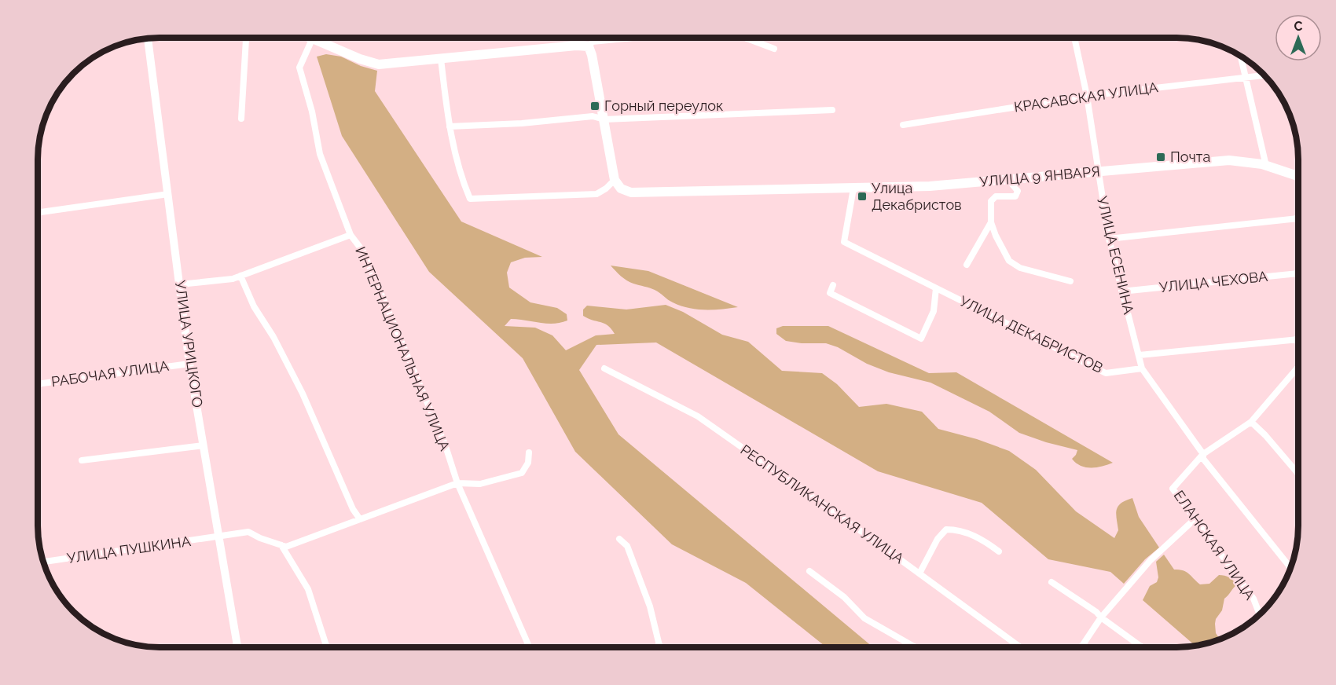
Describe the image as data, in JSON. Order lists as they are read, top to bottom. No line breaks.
{"streets":{"main road":["УЛИЦА 9 ЯНВАРЯ"],"street":["КРАСАВСКАЯ УЛИЦА","УЛИЦА ЕСЕНИНА","УЛИЦА ЧЕХОВА","УЛИЦА ДЕКАБРИСТОВ","УЛИЦА УРИЦКОГО","ИНТЕРНАЦИОНАЛЬНАЯ УЛИЦА","РАБОЧАЯ УЛИЦА","РЕСПУБЛИКАНСКАЯ УЛИЦА","ЕЛАНСКАЯ УЛИЦА","УЛИЦА ПУШКИНА"]},"crossings":[["КРАСАВСКАЯ УЛИЦА","УЛИЦА ЕСЕНИНА"],["УЛИЦА 9 ЯНВАРЯ","УЛИЦА ЕСЕНИНА"],["УЛИЦА 9 ЯНВАРЯ","УЛИЦА ДЕКАБРИСТОВ"],["УЛИЦА ЕСЕНИНА","УЛИЦА ЧЕХОВА"],["УЛИЦА ЕСЕНИНА","УЛИЦА ДЕКАБРИСТОВ"],["УЛИЦА УРИЦКОГО","РАБОЧАЯ УЛИЦА"],["УЛИЦА УРИЦКОГО","УЛИЦА ПУШКИНА"]],"places":{"transit":["Горный переулок","Почта","Улица Декабристов"]},"north":"top"}
